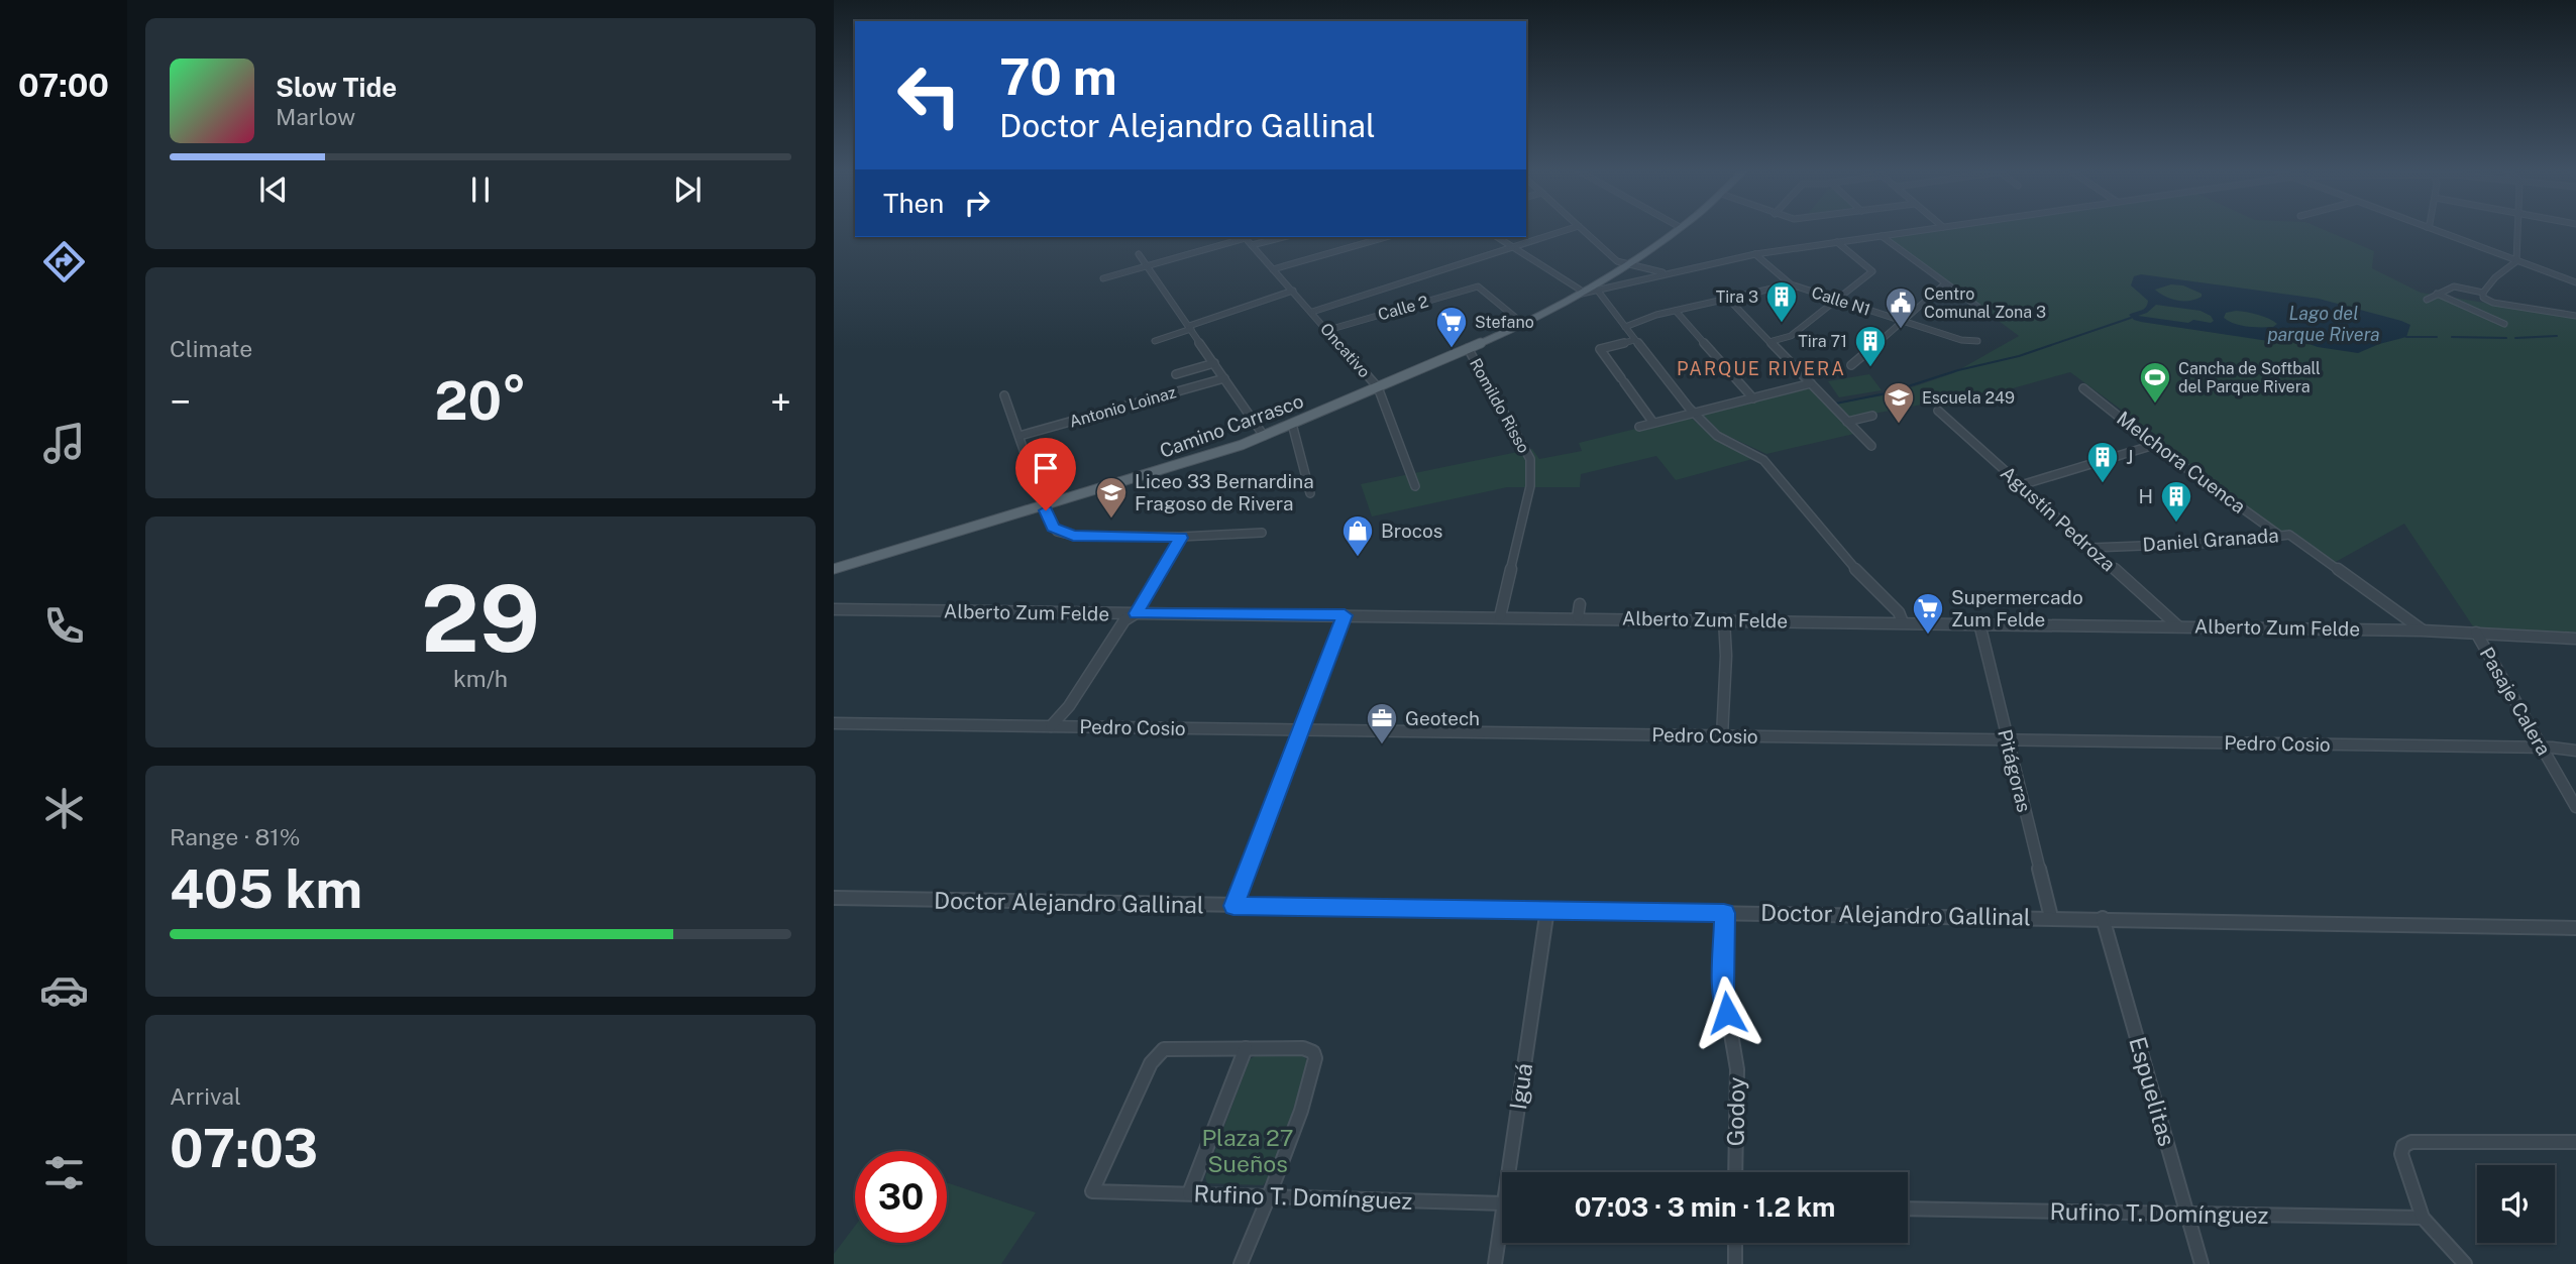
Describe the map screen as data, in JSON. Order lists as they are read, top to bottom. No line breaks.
{"streets":{"main road":["Camino Carrasco"],"street":["Calle N1","Calle 2","Oncativo","Romildo Risso","Antonio Loinaz","Melchora Cuenca","Agustín Pedroza","Daniel Granada","Alberto Zum Felde","Pasaje Calera","Pedro Cosio","Pitágoras","Doctor Alejandro Gallinal","Iguá","Espuelitas","Godoy","Rufino T. Domínguez"]},"crossings":[["Calle 2","Oncativo"],["Calle 2","Camino Carrasco"],["Oncativo","Camino Carrasco"],["Romildo Risso","Camino Carrasco"],["Melchora Cuenca","Daniel Granada"],["Melchora Cuenca","Alberto Zum Felde"],["Agustín Pedroza","Daniel Granada"],["Agustín Pedroza","Alberto Zum Felde"],["Alberto Zum Felde","Pasaje Calera"],["Alberto Zum Felde","Pitágoras"],["Pasaje Calera","Pedro Cosio"],["Pedro Cosio","Pitágoras"],["Pitágoras","Doctor Alejandro Gallinal"],["Doctor Alejandro Gallinal","Iguá"],["Doctor Alejandro Gallinal","Espuelitas"],["Doctor Alejandro Gallinal","Godoy"],["Espuelitas","Rufino T. Domínguez"]],"districts":["PARQUE RIVERA"],"water":["Lago del parque Rivera"],"parks":["Plaza 27 Sueños"],"places":{"building":["Tira 3","Tira 71","J","H"],"public building":["Centro Comunal Zona 3"],"supermarket":["Stefano","Supermercado Zum Felde"],"sports":["Cancha de Softball del Parque Rivera"],"school or university":["Escuela 249","Liceo 33 Bernardina Fragoso de Rivera"],"shop":["Brocos"],"office":["Geotech"]},"page":{"tabs":"07:00","turn":["70 m","Doctor Alejandro Gallinal"],"song":["Slow Tide","Marlow"],"then":"Then","tile":["Climate",["29","km/h"],["Range · 81%","405 km"],["Arrival","07:03"]],"heat":["−","20°","+"],"limit":"30","trip":"07:03 · 3 min · 1.2 km"}}
